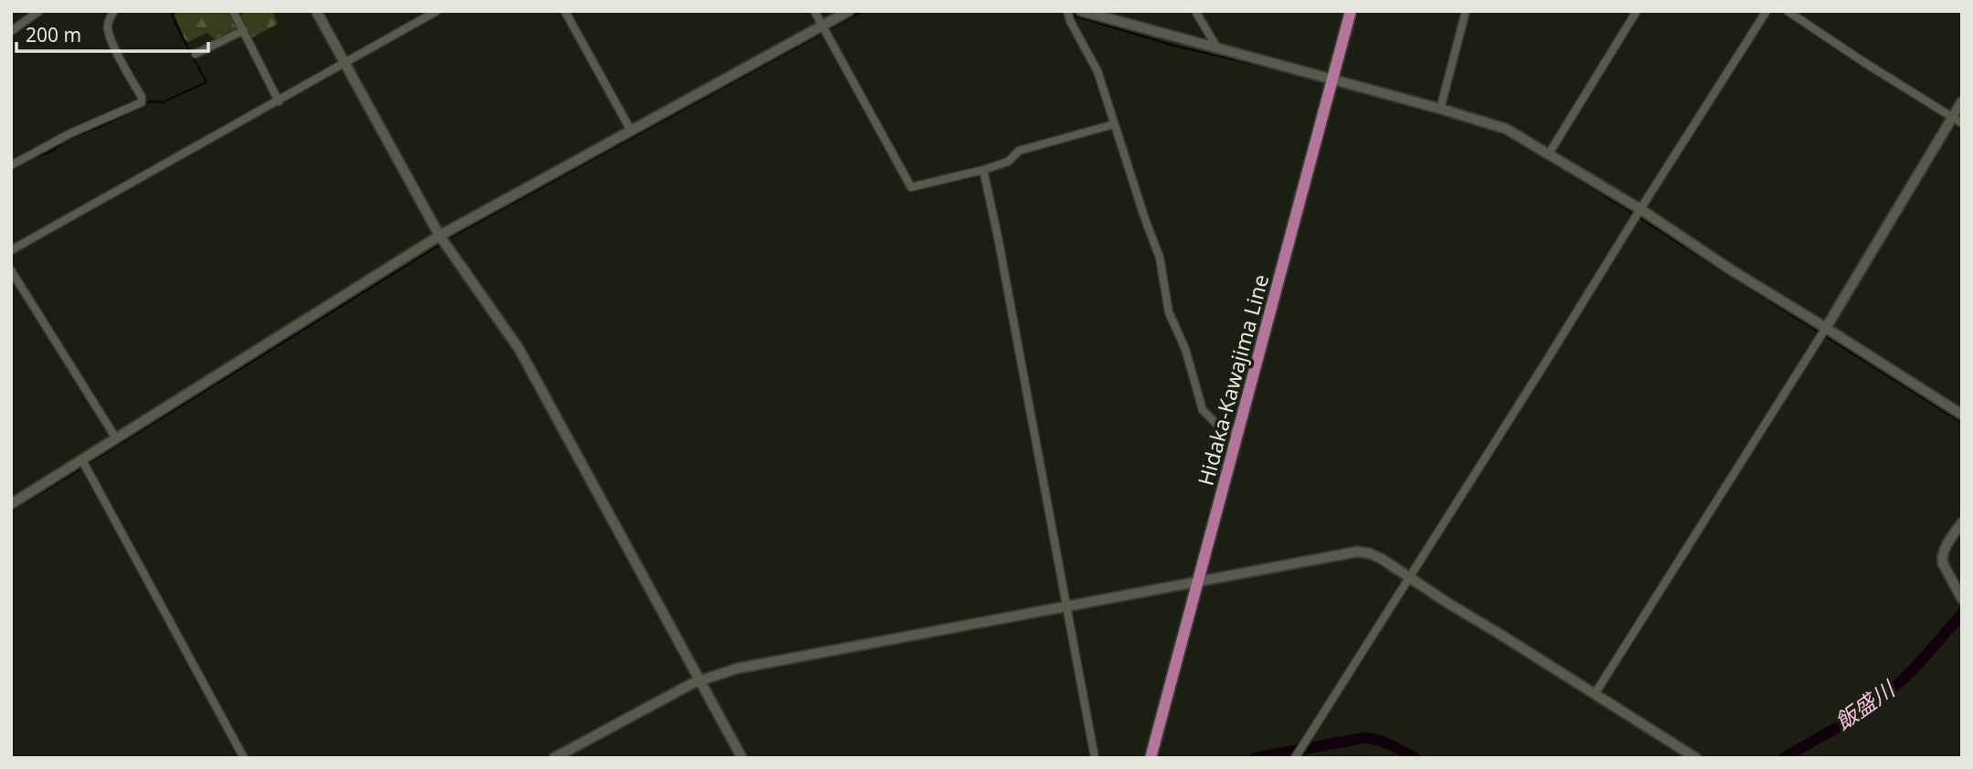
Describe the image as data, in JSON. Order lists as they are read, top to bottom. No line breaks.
{"streets":{"main road":["Hidaka-Kawajima Line"]},"water":["飯盛川"],"scale_bar":"200 m"}
